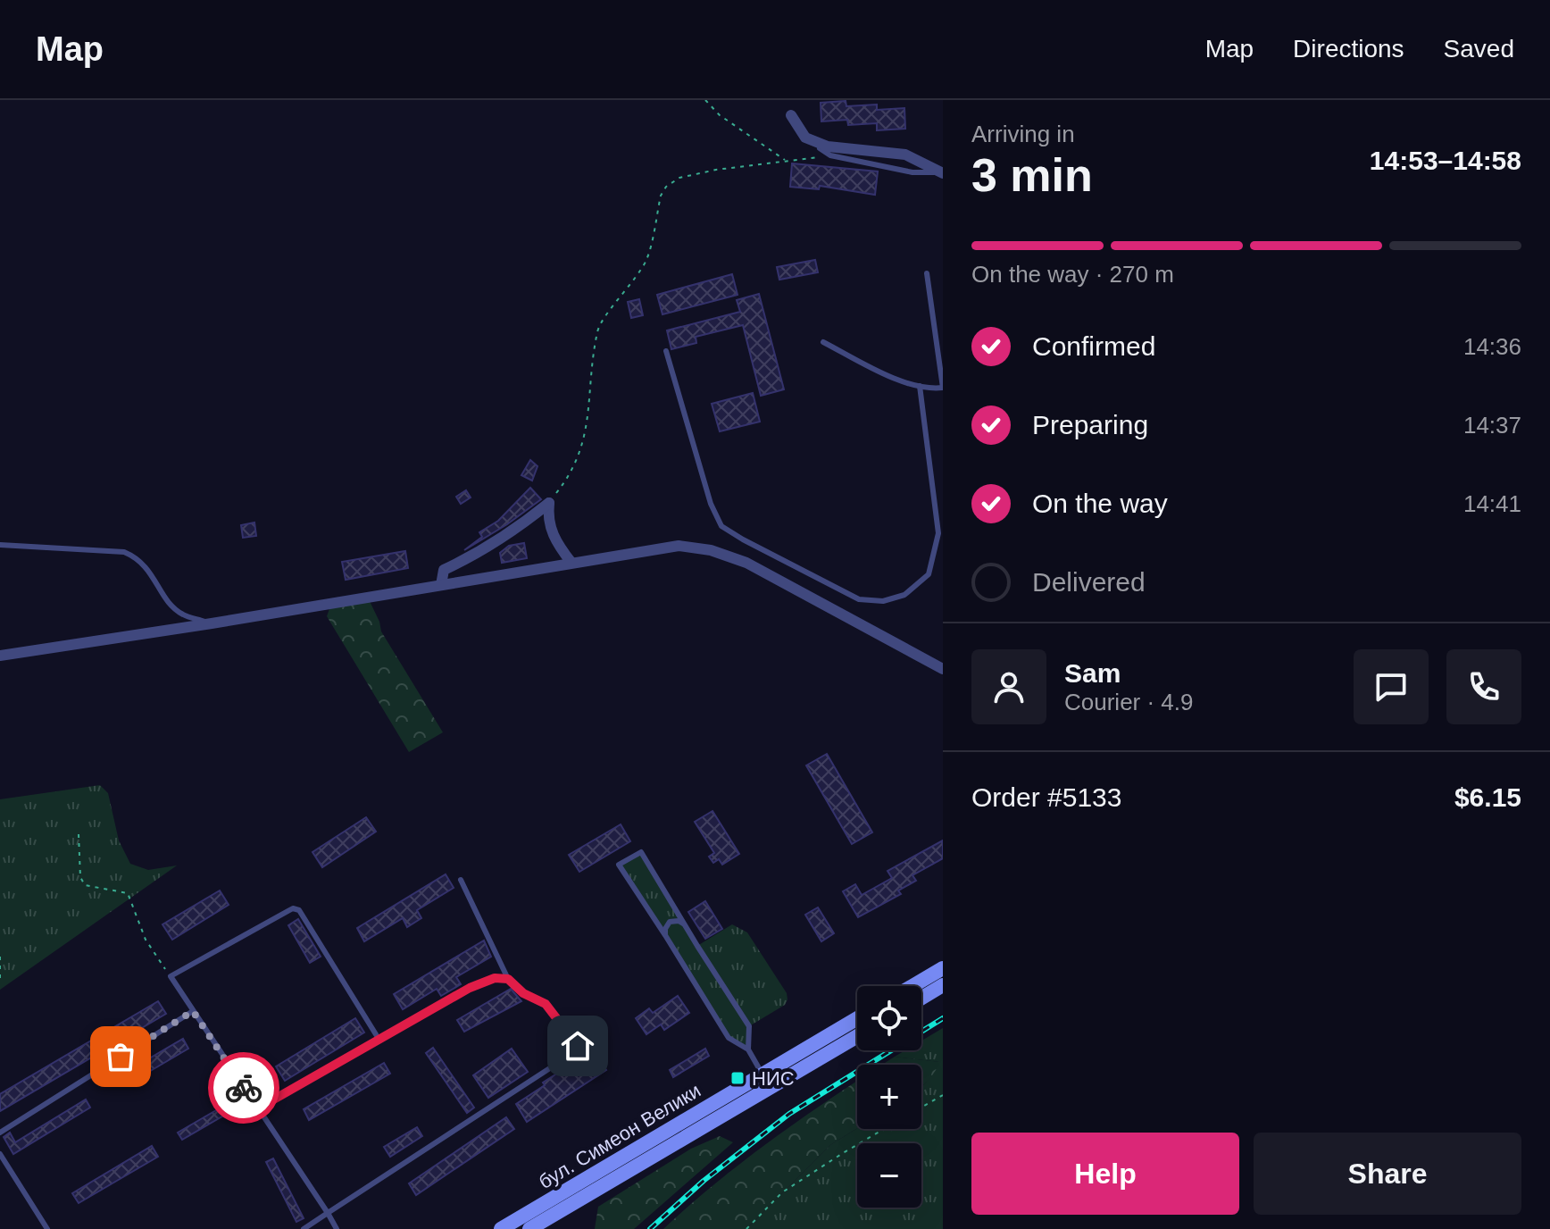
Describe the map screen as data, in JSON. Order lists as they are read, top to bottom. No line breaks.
{"streets":{"main road":["бул. Симеон Велики"]},"places":{"transit":["НИС"]},"page":{"header":"Map","nav":["Map","Directions","Saved"],"heading":["3 min","Arriving in","14:53–14:58"],"panel":["Sam","Courier · 4.9","Order #5133","$6.15"],"bar":"On the way · 270 m","list":[["Confirmed","14:36"],["Preparing","14:37"],["On the way","14:41"],"Delivered"],"map_buttons":["+","−"],"buttons":["Help","Share"]}}
